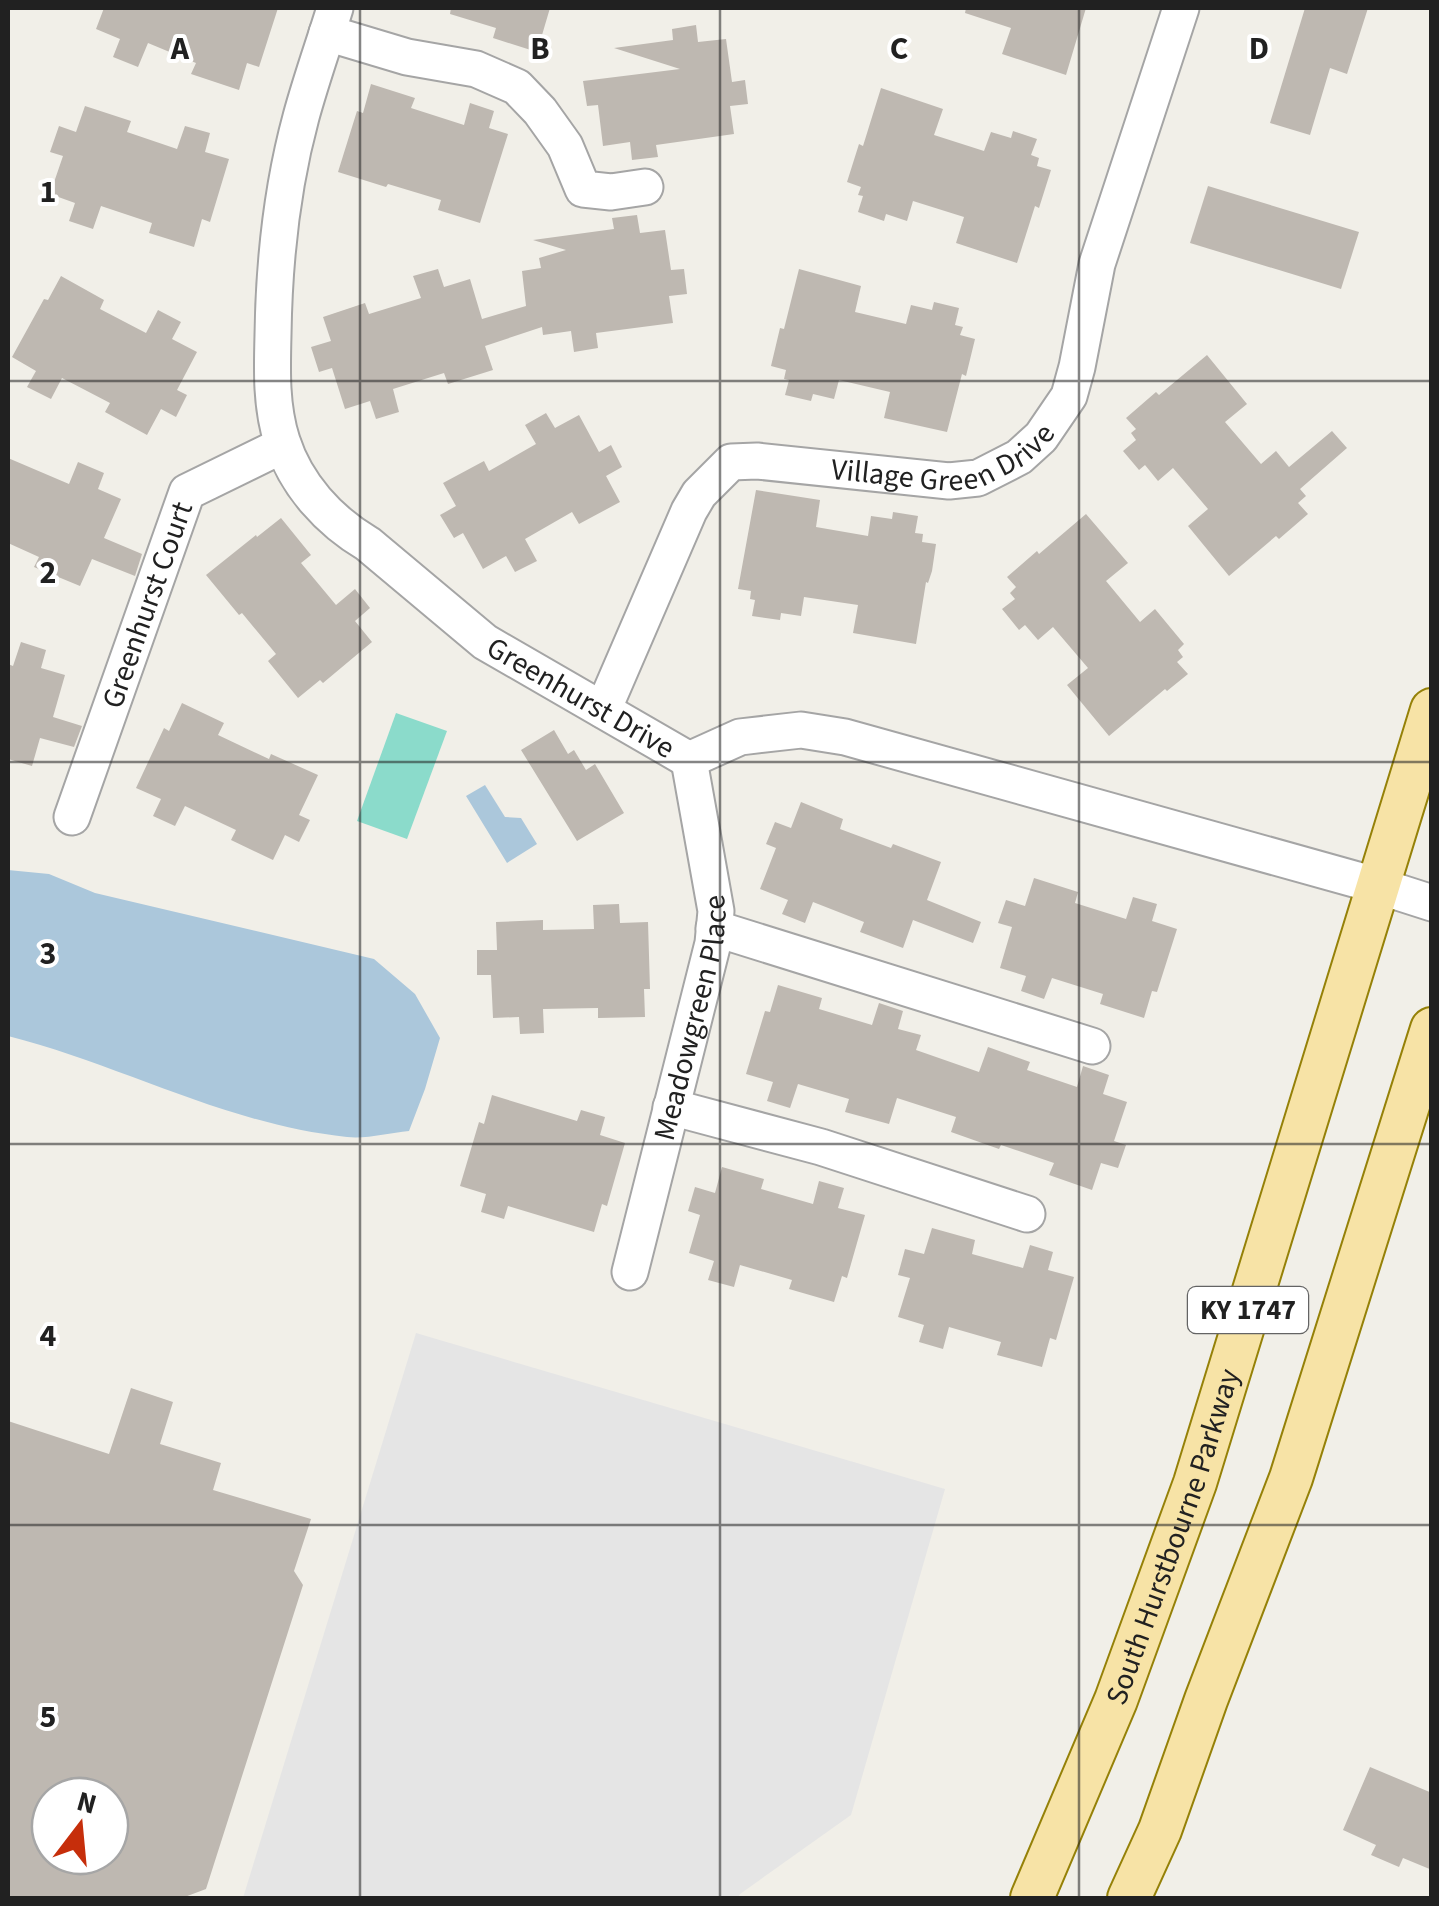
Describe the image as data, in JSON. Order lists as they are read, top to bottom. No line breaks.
{"streets":{"main road":["KY 1747","South Hurstbourne Parkway"],"street":["Village Green Drive","Greenhurst Court","Greenhurst Drive","Meadowgreen Place"]},"crossings":[["Village Green Drive","Greenhurst Drive"],["Greenhurst Court","Greenhurst Drive"],["Greenhurst Drive","Meadowgreen Place"],["Greenhurst Drive","South Hurstbourne Parkway"]],"north":"top","grid":{"columns":["A","B","C","D"],"rows":["1","2","3","4","5"]}}
